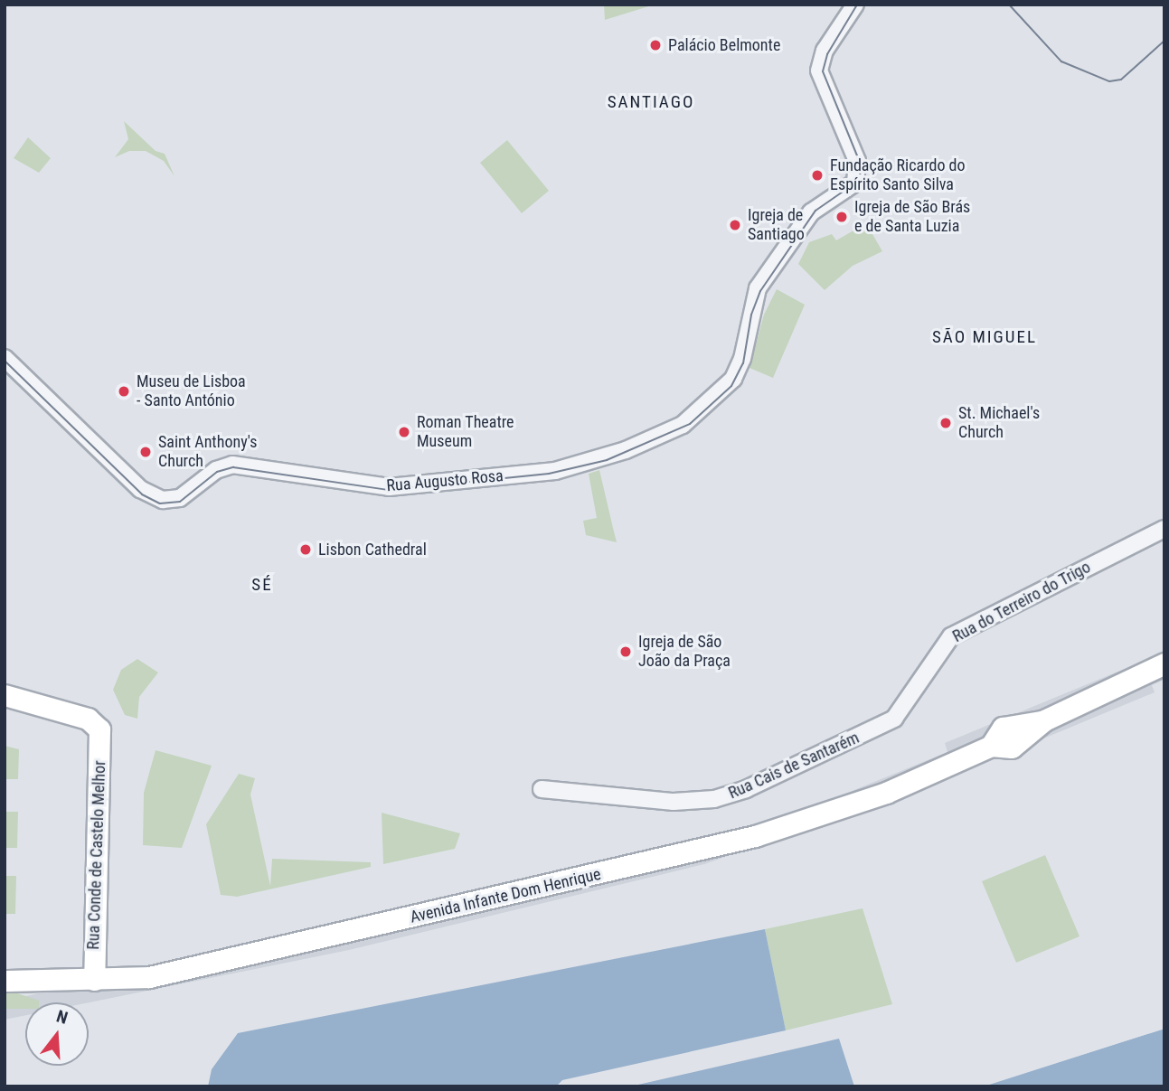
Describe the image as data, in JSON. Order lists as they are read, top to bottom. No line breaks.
{"streets":{"main road":["Rua Conde de Castelo Melhor","Avenida Infante Dom Henrique"],"street":["Rua Augusto Rosa","Rua do Terreiro do Trigo","Rua Cais de Santarém"]},"crossings":[["Rua do Terreiro do Trigo","Rua Cais de Santarém"],["Rua Conde de Castelo Melhor","Avenida Infante Dom Henrique"]],"districts":["SANTIAGO","SÃO MIGUEL","SÉ"],"places":["Palácio Belmonte","Fundação Ricardo do Espírito Santo Silva","Igreja de São Brás e de Santa Luzia","Igreja de Santiago","Museu de Lisboa - Santo António","St. Michael's Church","Roman Theatre Museum","Saint Anthony's Church","Lisbon Cathedral","Igreja de São João da Praça"],"north":"top"}
